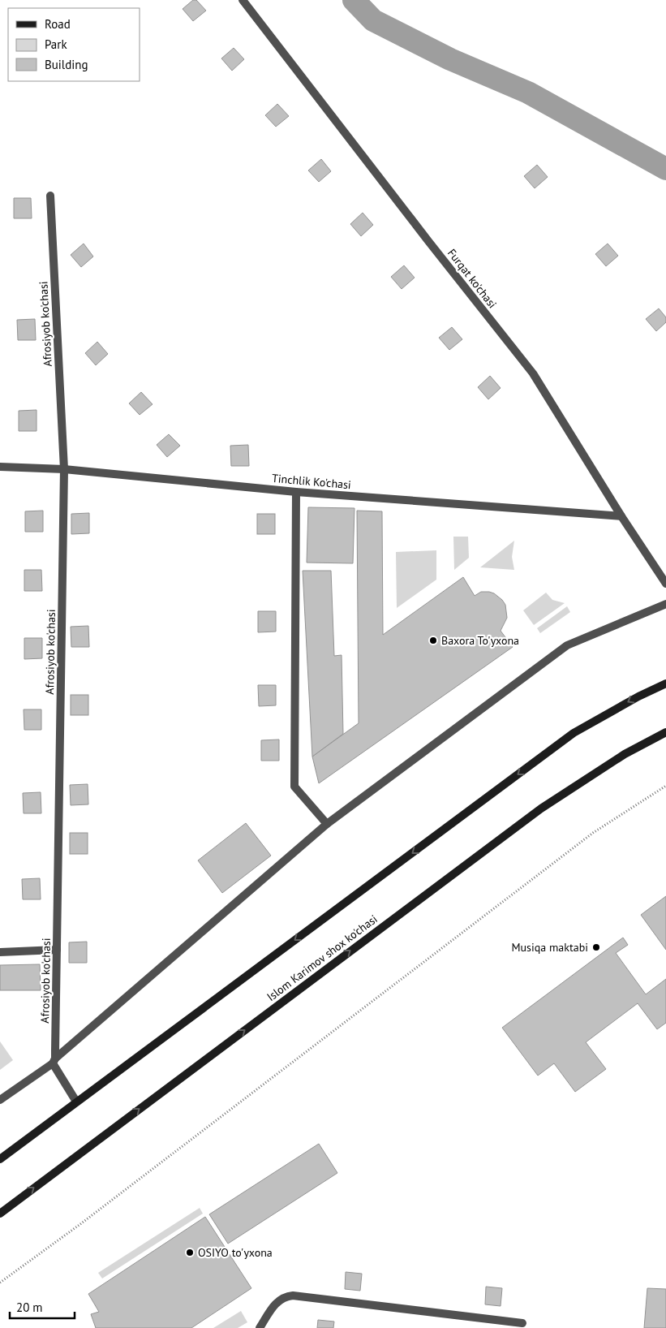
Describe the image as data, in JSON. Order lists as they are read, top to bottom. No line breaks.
{"streets":{"main road":["Islom Karimov shox ko'chasi"],"street":["Furqat ko'chasi","Afrosiyob ko'chasi","Tinchlik Ko'chasi"]},"crossings":[["Furqat ko'chasi","Tinchlik Ko'chasi"],["Afrosiyob ko'chasi","Tinchlik Ko'chasi"]],"places":["Baxora To'yxona","Musiqa maktabi","OSIYO to'yxona"],"legend":["Road","Park","Building"],"scale_bar":"20 m"}
